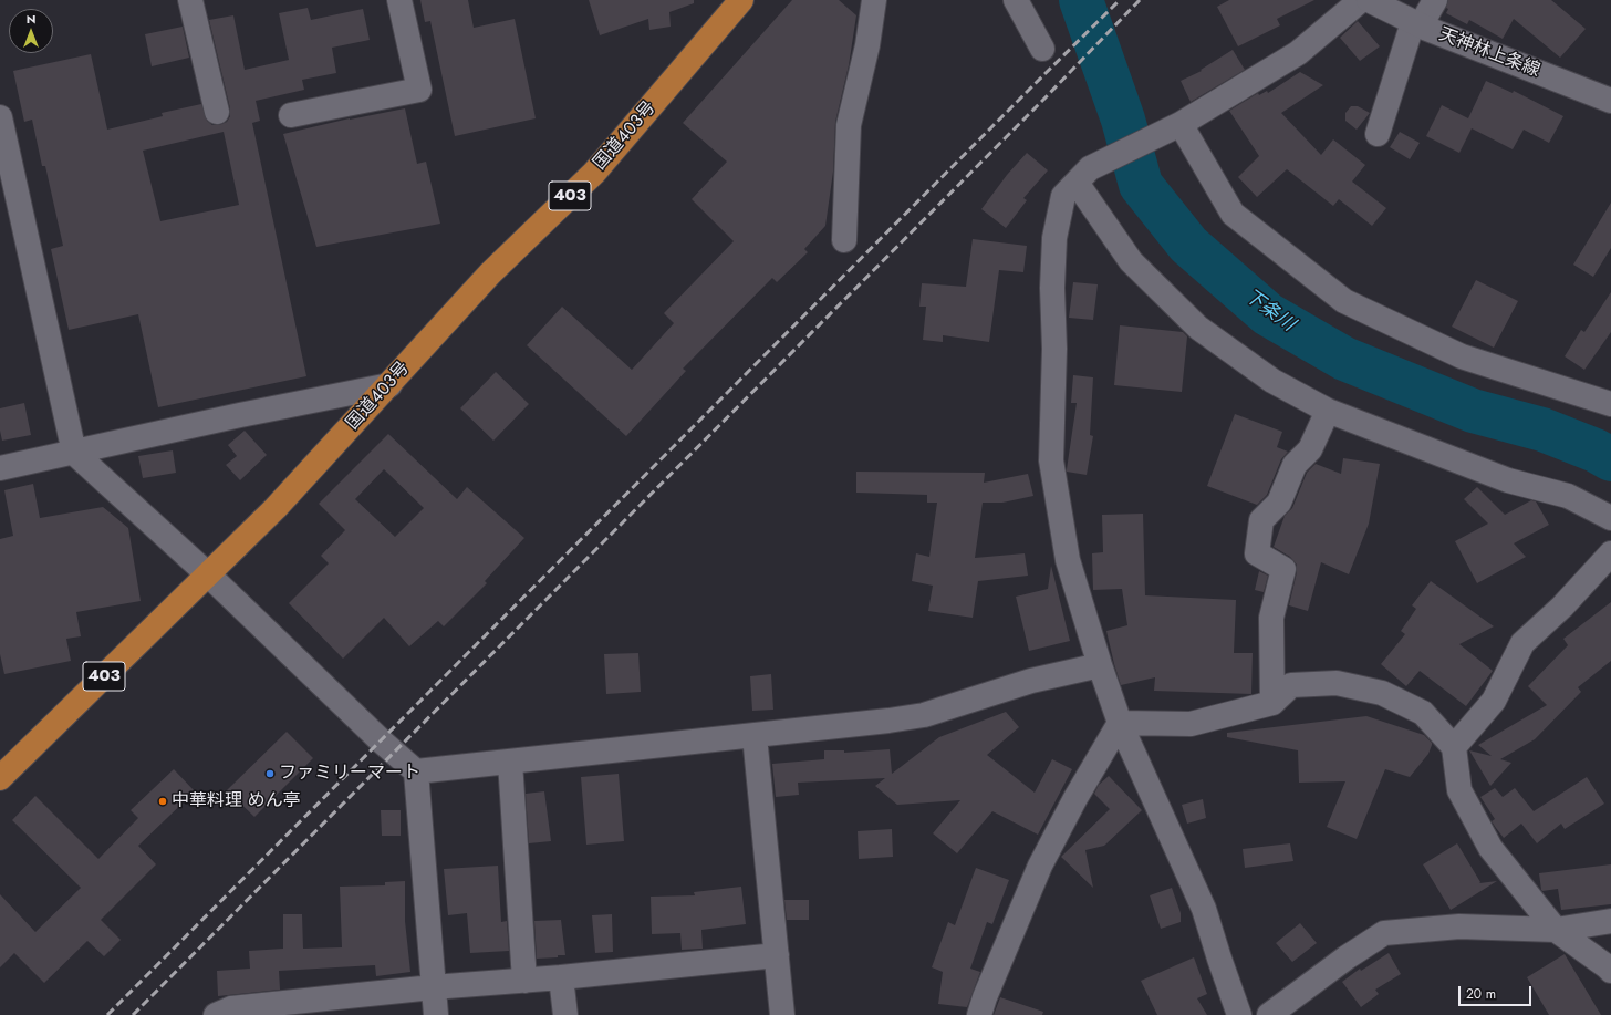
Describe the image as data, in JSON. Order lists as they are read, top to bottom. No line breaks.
{"streets":{"highway":["国道403号","403"],"street":["天神林上条線"]},"water":["下条川"],"places":["ファミリーマート","中華料理 めん亭"],"scale_bar":"20 m","north":"top"}
